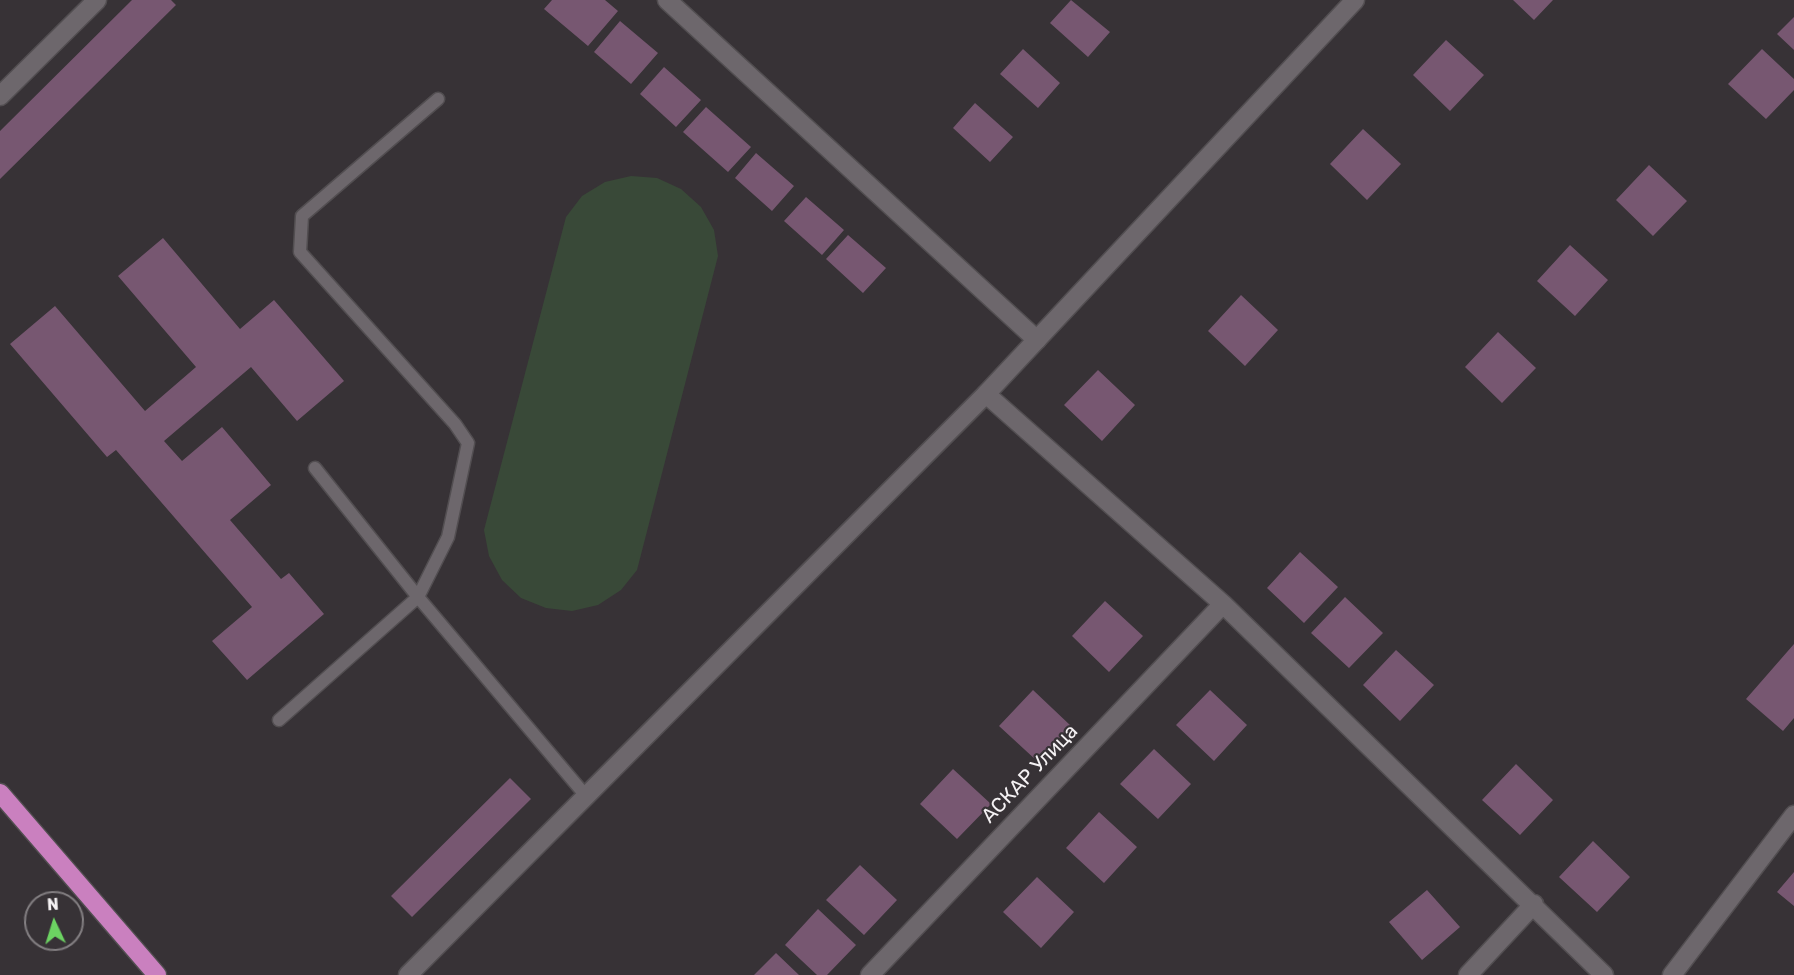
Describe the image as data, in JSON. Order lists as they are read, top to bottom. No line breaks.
{"streets":{"street":["АСКАР Улица"]},"north":"top"}
